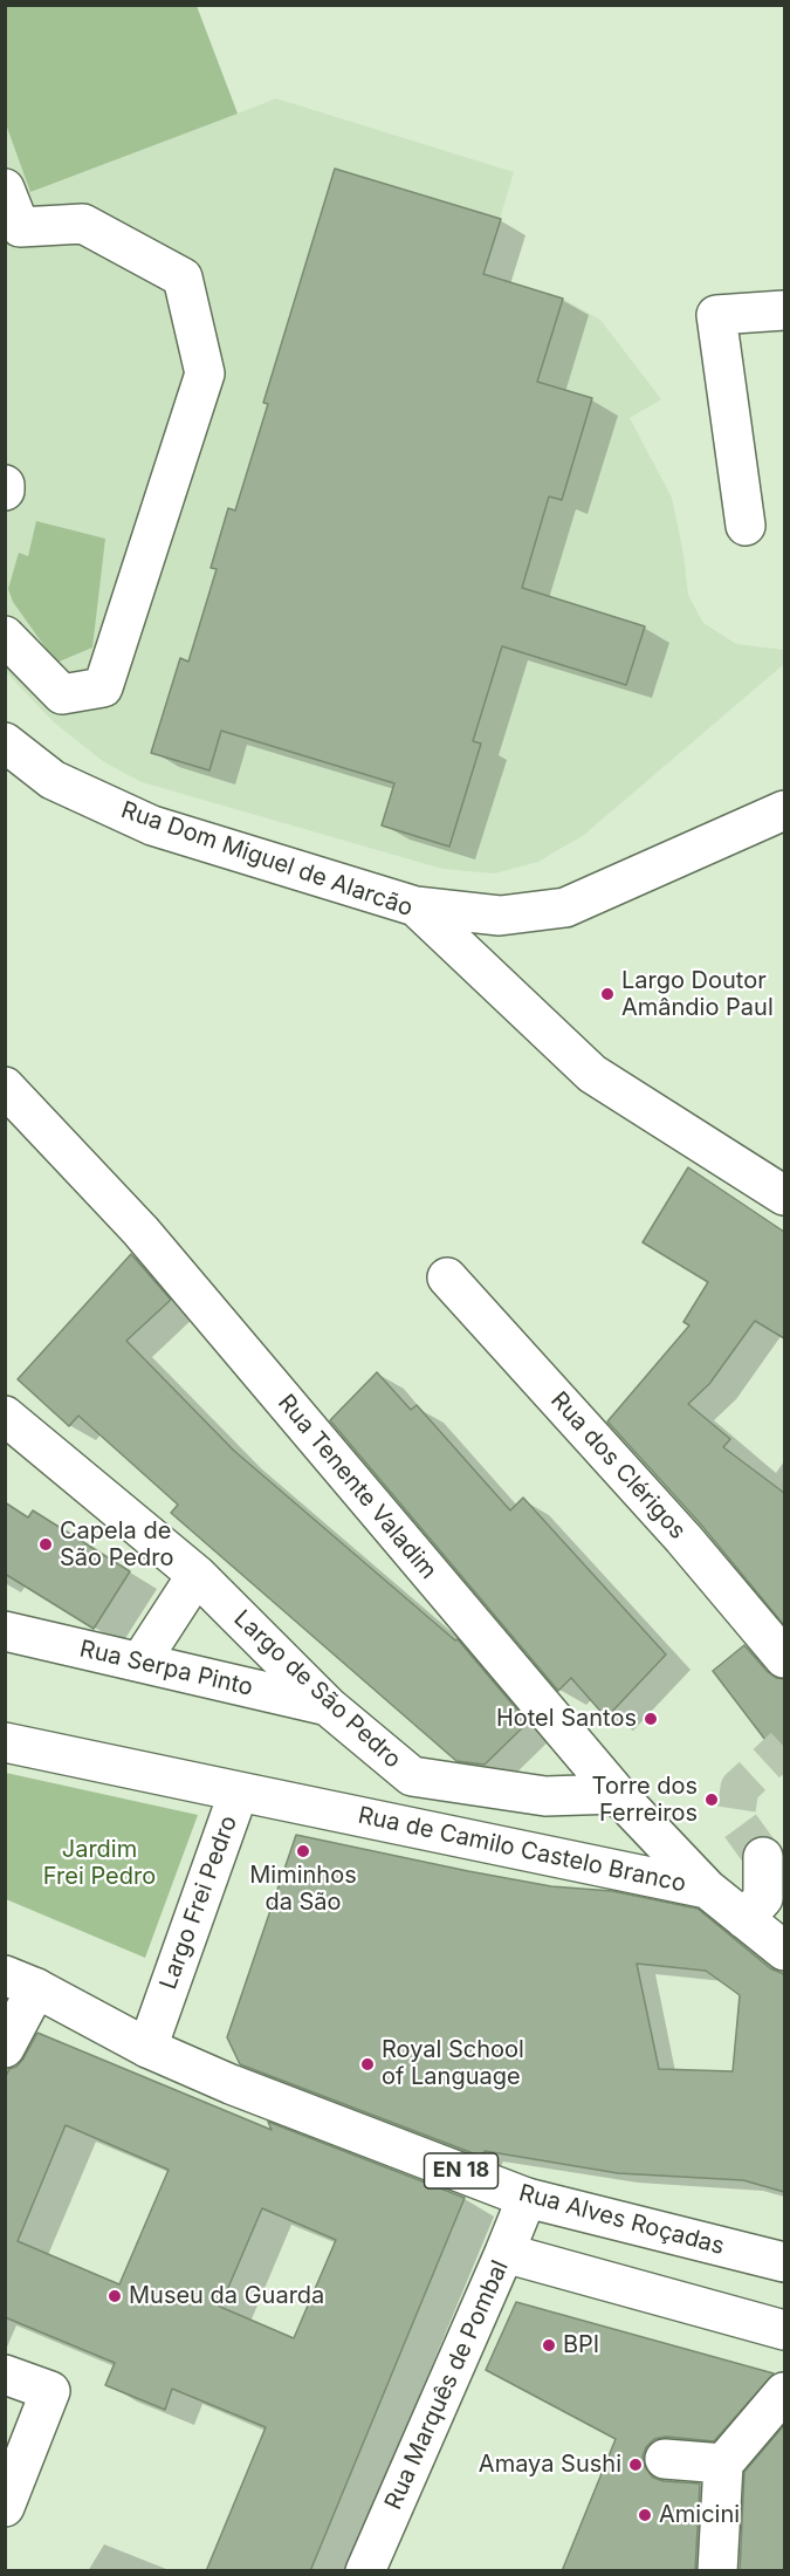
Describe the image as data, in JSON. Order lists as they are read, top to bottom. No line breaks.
{"streets":{"street":["Rua Dom Miguel de Alarcão","Rua dos Clérigos","Rua Tenente Valadim","Rua Serpa Pinto","Largo de São Pedro","Rua de Camilo Castelo Branco","Largo Frei Pedro","EN 18","Rua Alves Roçadas","Rua Marquês de Pombal"]},"crossings":[["Rua Tenente Valadim","Largo de São Pedro"],["Rua Tenente Valadim","Rua de Camilo Castelo Branco"],["Rua Serpa Pinto","Largo de São Pedro"],["Rua de Camilo Castelo Branco","Largo Frei Pedro"],["Largo Frei Pedro","EN 18"],["Largo Frei Pedro","Rua Alves Roçadas"],["EN 18","Rua Alves Roçadas"],["Rua Alves Roçadas","Rua Marquês de Pombal"]],"parks":["Jardim Frei Pedro"],"places":["Largo Doutor Amândio Paul","Capela de São Pedro","Hotel Santos","Torre dos Ferreiros","Miminhos da São","Royal School of Language","Museu da Guarda","BPI","Amaya Sushi","Amicini"]}
